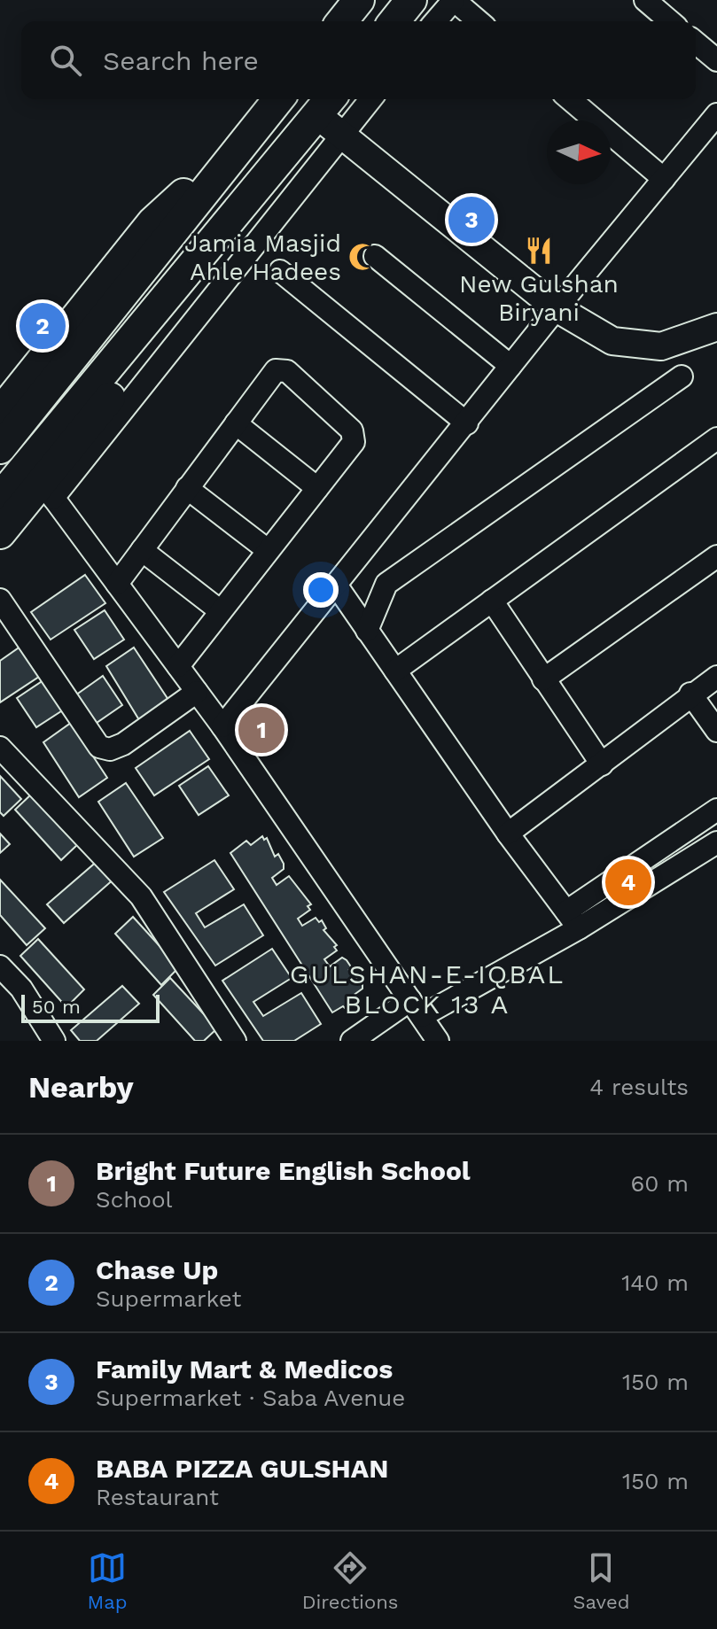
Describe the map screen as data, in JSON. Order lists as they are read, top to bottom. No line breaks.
{"districts":["GULSHAN-E-IQBAL BLOCK 13 A"],"places":{"restaurant":["New Gulshan Biryani"],"mosque":["Jamia Masjid Ahle Hadees"]},"scale_bar":"50 m","north":"right","page":{"search":"Search here","pins":["3","2","1","4"],"scale":"50 m","heading":["Nearby","4 results"],"list":[{"mark":"1","name":"Bright Future English School","note":"School","value":"60 m"},{"mark":"2","name":"Chase Up","note":"Supermarket","value":"140 m"},{"mark":"3","name":"Family Mart & Medicos","note":"Supermarket · Saba Avenue","value":"150 m"},{"mark":"4","name":"BABA PIZZA GULSHAN","note":"Restaurant","value":"150 m"}],"nav":["Map","Directions","Saved"]}}
